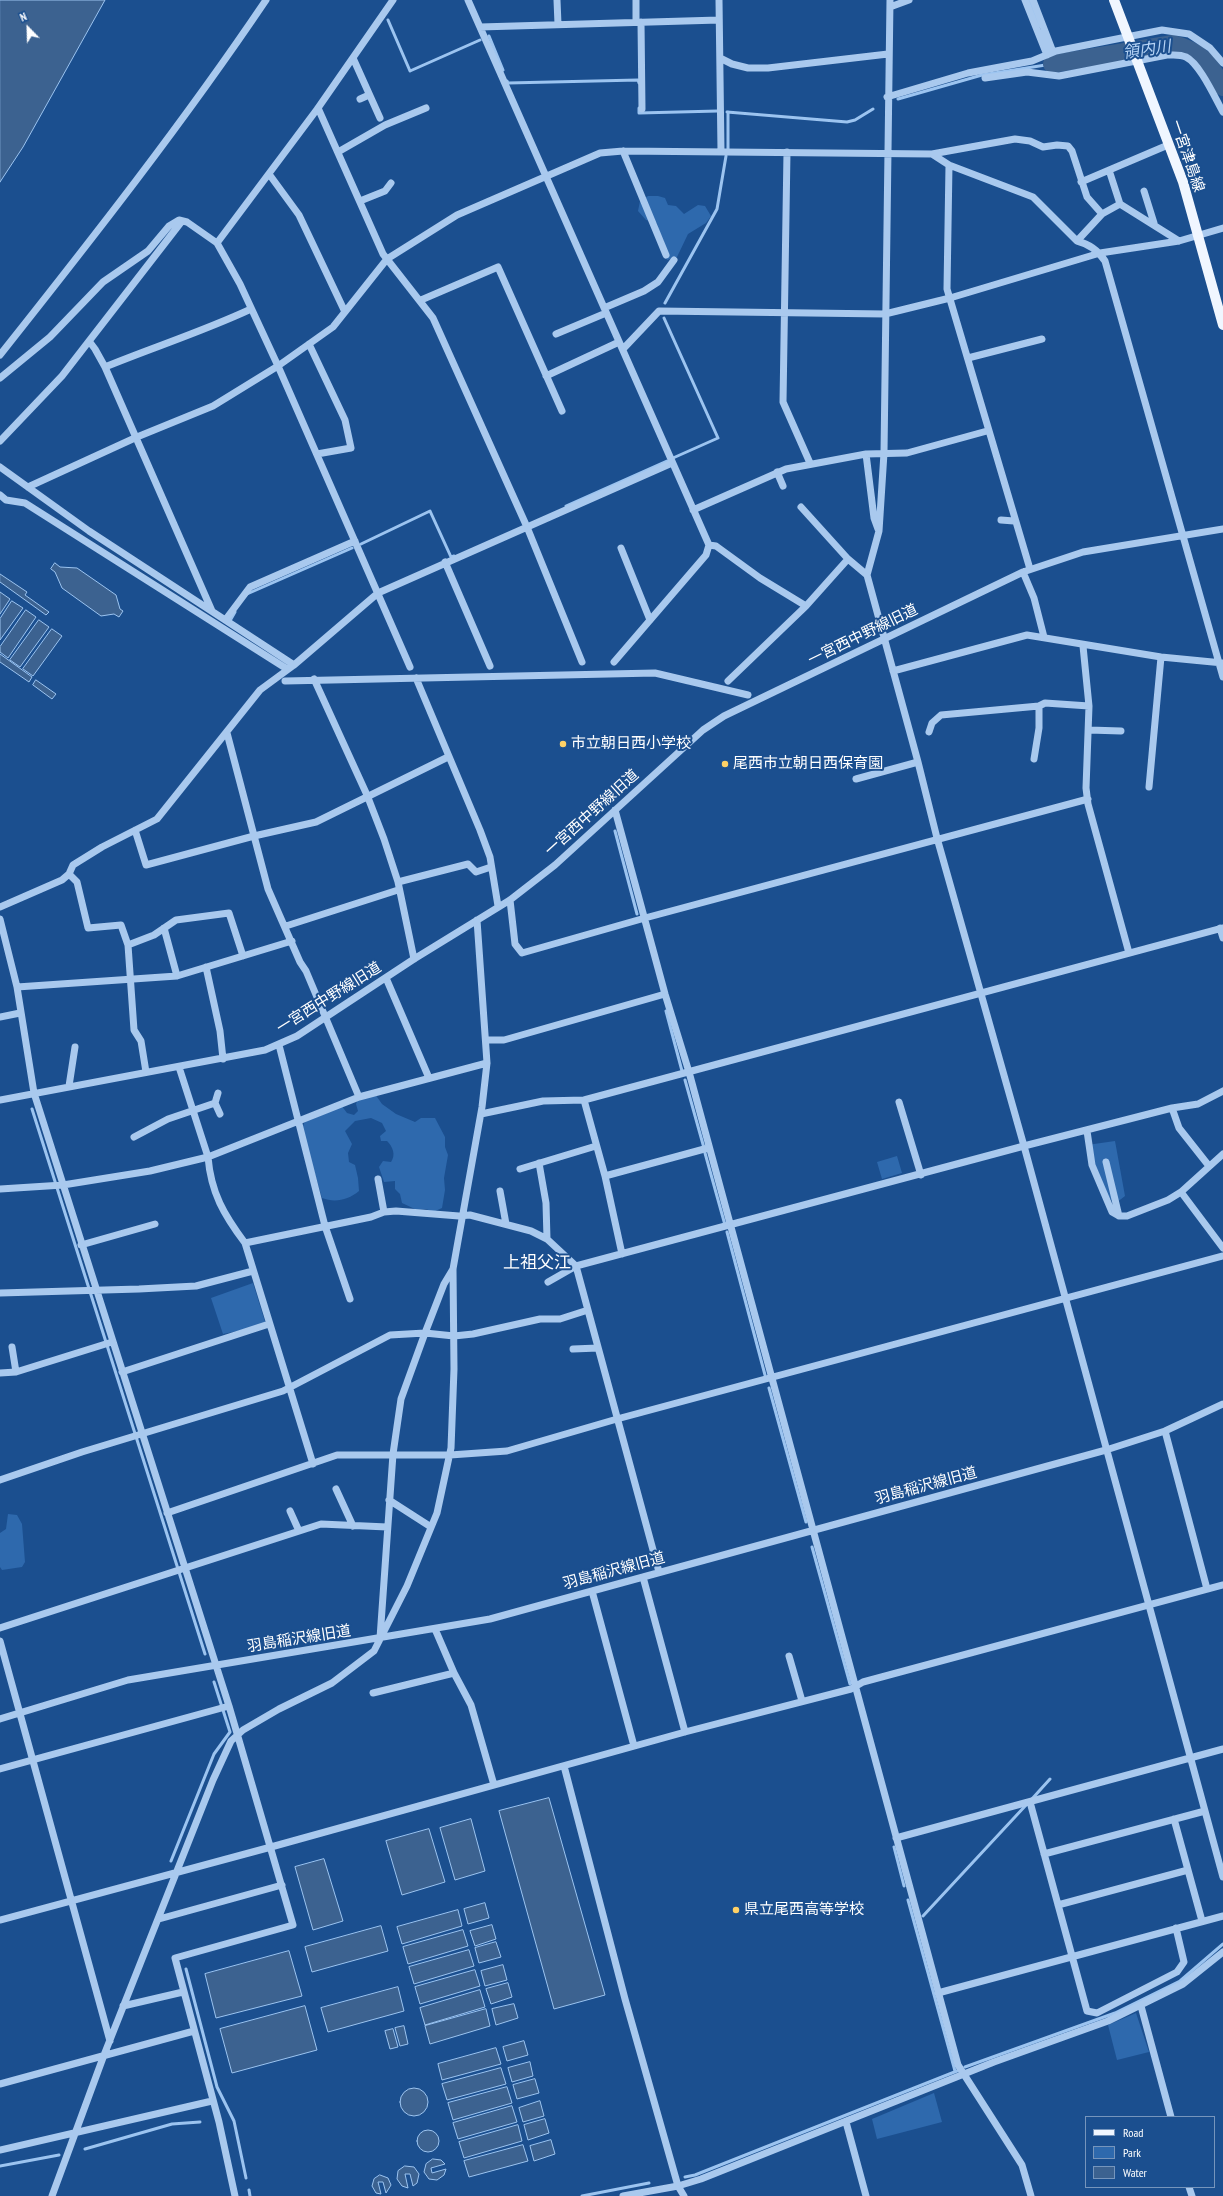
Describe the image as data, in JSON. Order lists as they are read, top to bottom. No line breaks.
{"streets":{"main road":["一宮津島線"],"street":["一宮西中野線旧道","羽島稲沢線旧道"]},"districts":["上祖父江"],"water":["領内川"],"places":["市立朝日西小学校","尾西市立朝日西保育園","県立尾西高等学校"],"legend":["Road","Park","Water"],"north":"top left"}
